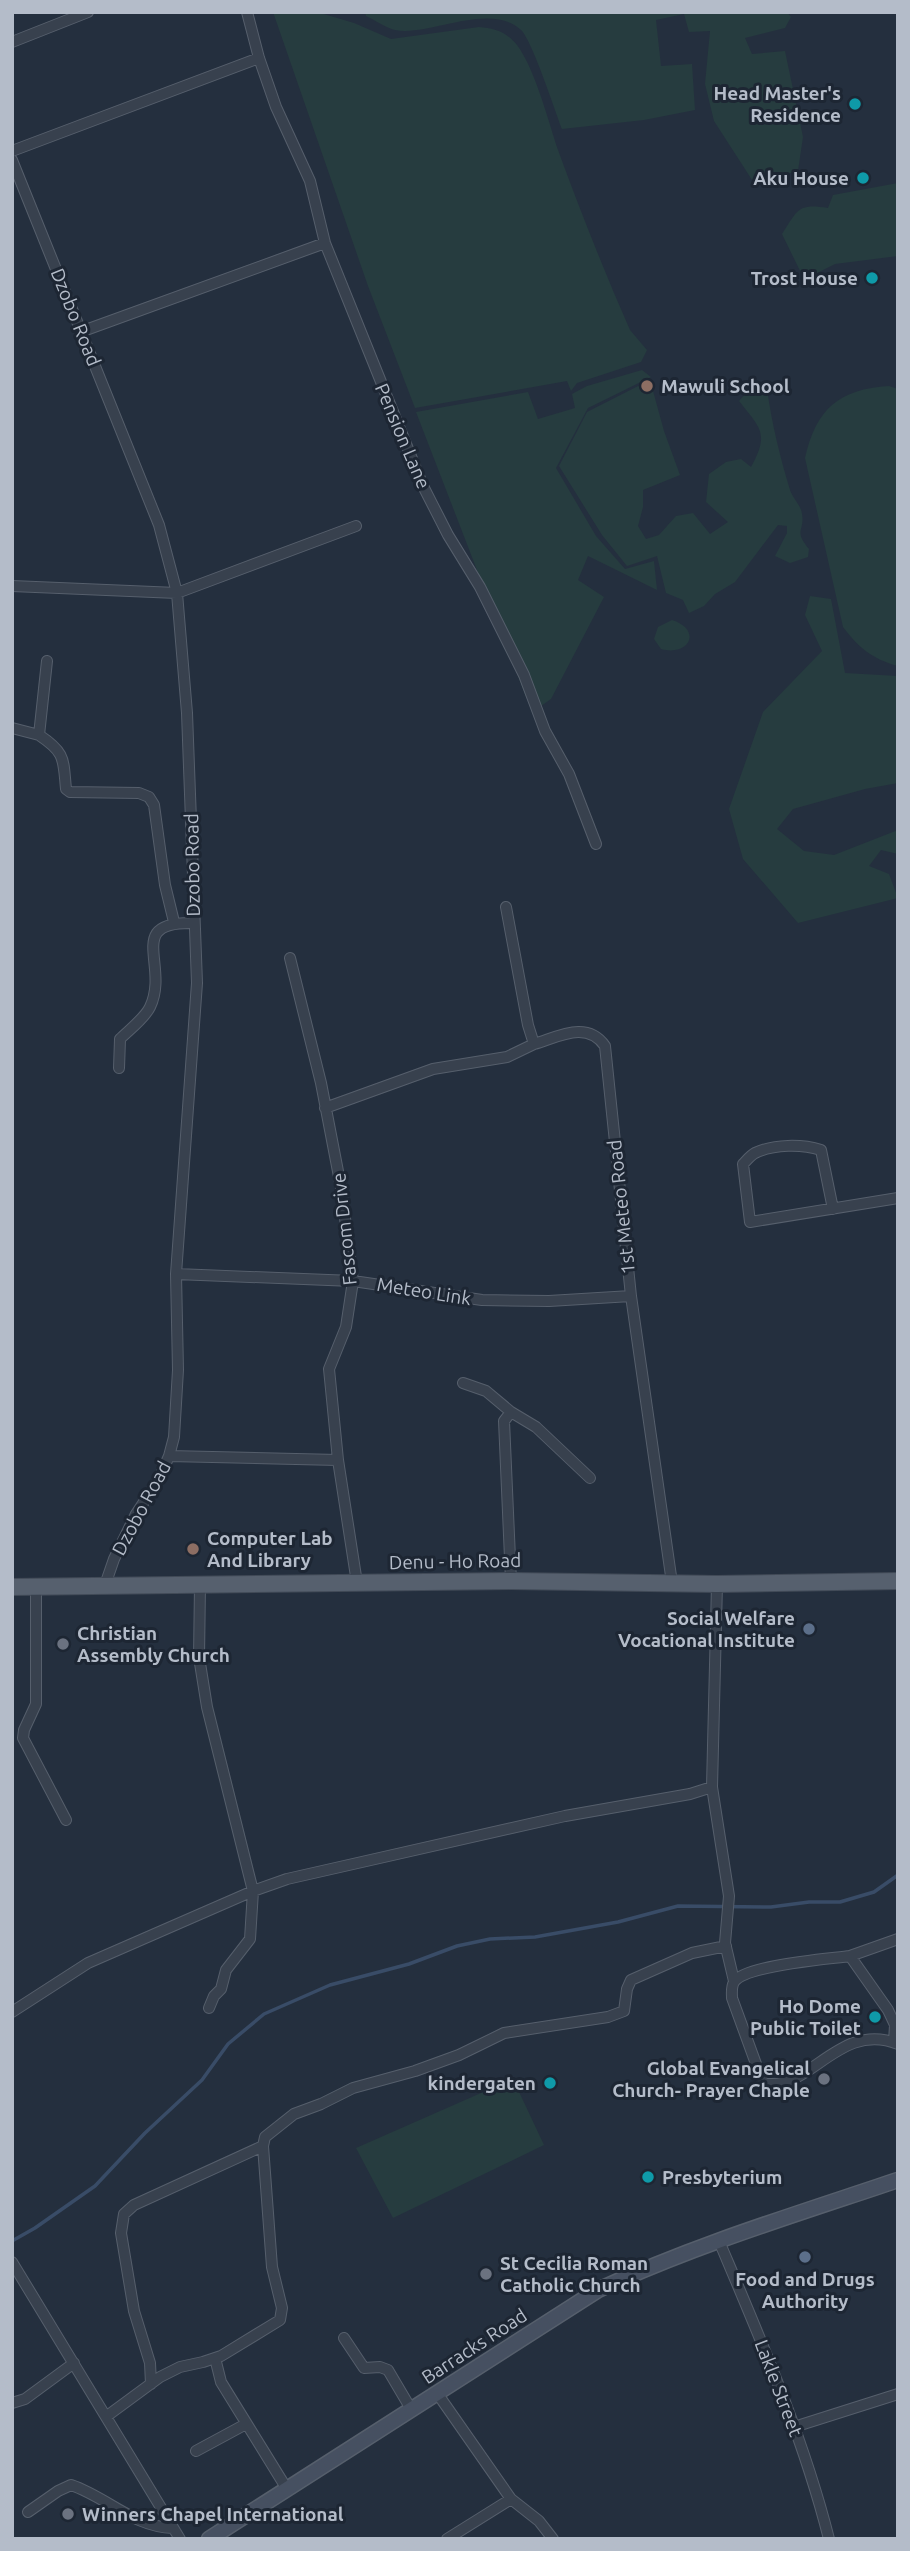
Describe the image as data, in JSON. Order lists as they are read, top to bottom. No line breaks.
{"streets":{"main road":["Denu - Ho Road"],"street":["Dzobo Road","Pension Lane","1st Meteo Road","Fascom Drive","Meteo Link","Barracks Road","Lakle Street"]},"crossings":[["Dzobo Road","Meteo Link"],["Dzobo Road","Denu - Ho Road"],["1st Meteo Road","Meteo Link"],["1st Meteo Road","Denu - Ho Road"],["Fascom Drive","Meteo Link"],["Fascom Drive","Denu - Ho Road"],["Barracks Road","Lakle Street"]],"places":["Head Master's Residence","Aku House","Trost House","Mawuli School","Computer Lab And Library","Social Welfare Vocational Institute","Christian Assembly Church","Ho Dome Public Toilet","Global Evangelical Church- Prayer Chaple","kindergaten","Presbyterium","Food and Drugs Authority","St Cecilia Roman Catholic Church","Winners Chapel International"]}
